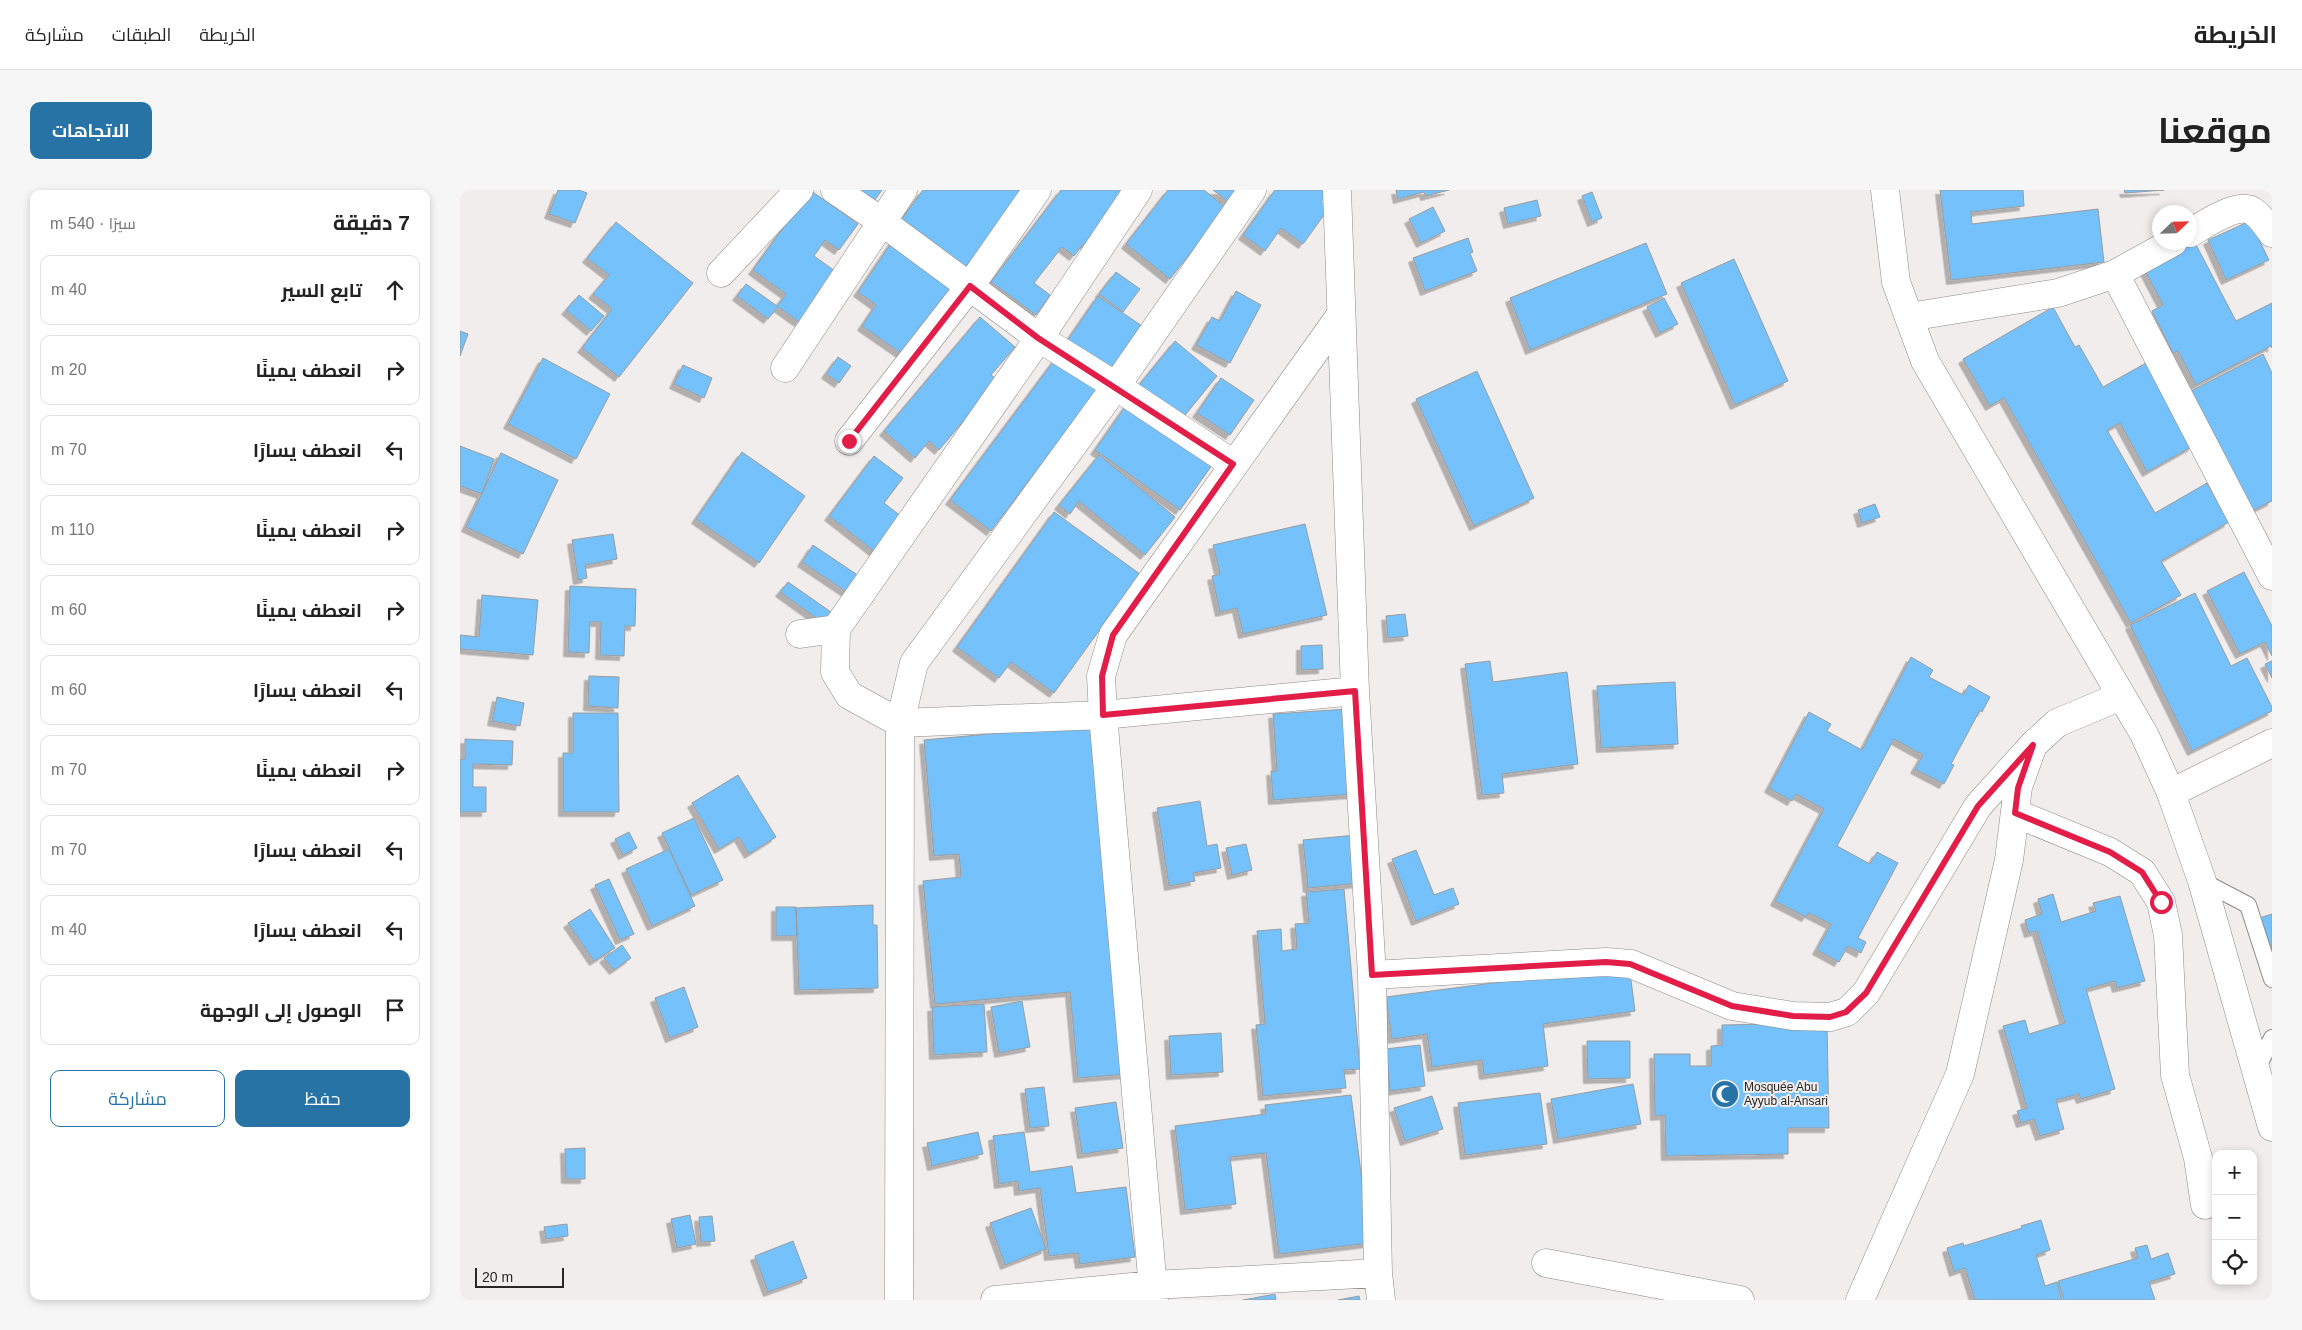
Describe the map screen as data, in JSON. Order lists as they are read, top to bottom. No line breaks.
{"places":{"mosque":["Mosquée Abu Ayyub al-Ansari"]},"scale_bar":"20 m","north":"top right","page":{"header":"الخريطة","nav":["الخريطة","الطبقات","مشاركة"],"title":"موقعنا","buttons":["الاتجاهات",["حفظ","مشاركة"]],"heading":["7 دقيقة","سيرًا · 540 m"],"list":[["تابع السير","40 m"],["انعطف يمينًا","20 m"],["انعطف يسارًا","70 m"],["انعطف يمينًا","110 m"],["انعطف يمينًا","60 m"],["انعطف يسارًا","60 m"],["انعطف يمينًا","70 m"],["انعطف يسارًا","70 m"],["انعطف يسارًا","40 m"],"الوصول إلى الوجهة"],"map_buttons":["+","−"],"scale":"20 m"}}
